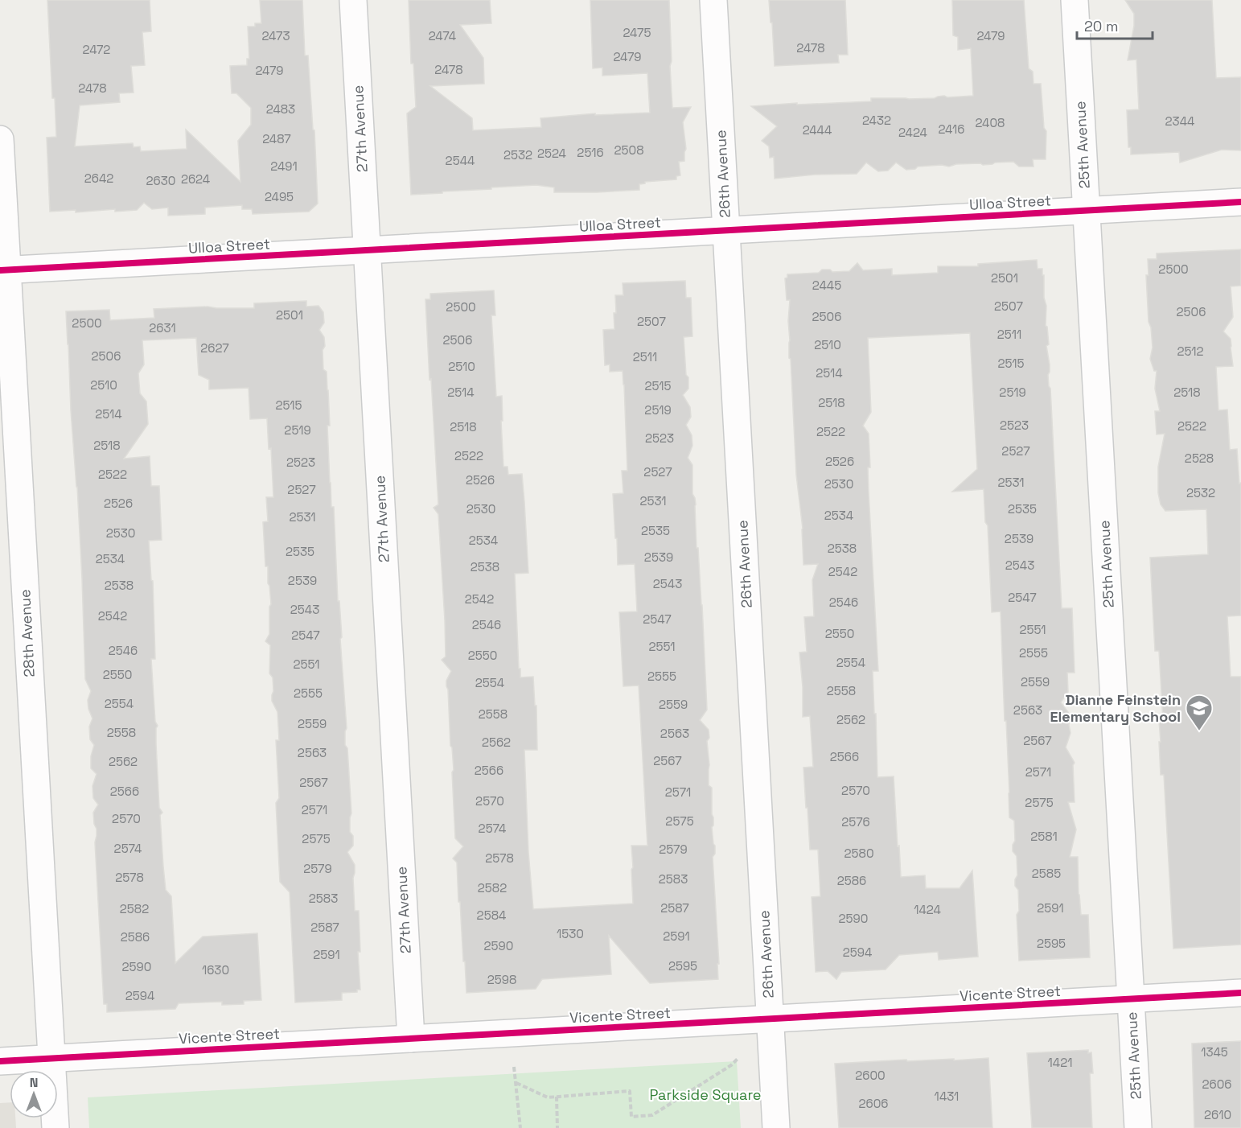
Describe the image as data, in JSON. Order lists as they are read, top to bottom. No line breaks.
{"streets":{"street":["27th Avenue","25th Avenue","26th Avenue","Ulloa Street","28th Avenue","Vicente Street"]},"crossings":[["27th Avenue","Ulloa Street"],["27th Avenue","Vicente Street"],["25th Avenue","Ulloa Street"],["25th Avenue","Vicente Street"],["26th Avenue","Ulloa Street"],["26th Avenue","Vicente Street"],["Ulloa Street","28th Avenue"],["28th Avenue","Vicente Street"]],"parks":["Parkside Square"],"places":{"school or university":["Dianne Feinstein Elementary School"]},"house_numbers":["2475","2473","2474","2479","2478","2472","2479","2478","2479","2478","2483","2432","2344","2408","2416","2444","2424","2487","2508","2516","2524","2532","2544","2491","2642","2624","2630","2495","2500","2501","2445","2507","2500","2506","2501","2506","2507","2500","2631","2511","2506","2510","2627","2512","2506","2511","2515","2510","2514","2510","2515","2514","2519","2518","2518","2515","2519","2514","2523","2522","2518","2519","2522","2523","2518","2527","2522","2528","2526","2523","2527","2522","2526","2531","2530","2527","2532","2531","2526","2530","2535","2534","2531","2535","2530","2539","2534","2538","2535","2539","2534","2543","2538","2542","2539","2543","2538","2547","2542","2546","2543","2542","2547","2546","2551","2550","2547","2551","2546","2555","2550","2554","2551","2550","2555","2559","2554","2558","2555","2554","2559","2563","2558","2562","2559","2558","2563","2567","2562","2563","2566","2567","2562","2566","2571","2567","2570","2566","2571","2570","2575","2571","2570","2575","2576","2574","2581","2575","2574","2579","2580","2578","2579","2585","2578","2583","2586","2582","2583","2587","2591","2582","1424","2584","2590","2587","1530","2591","2586","2595","2590","2594","2591","2595","2590","1630","2598","2594","1345","1421","2600","2606","1431","2606","2610"],"scale_bar":"20 m","north":"top"}
